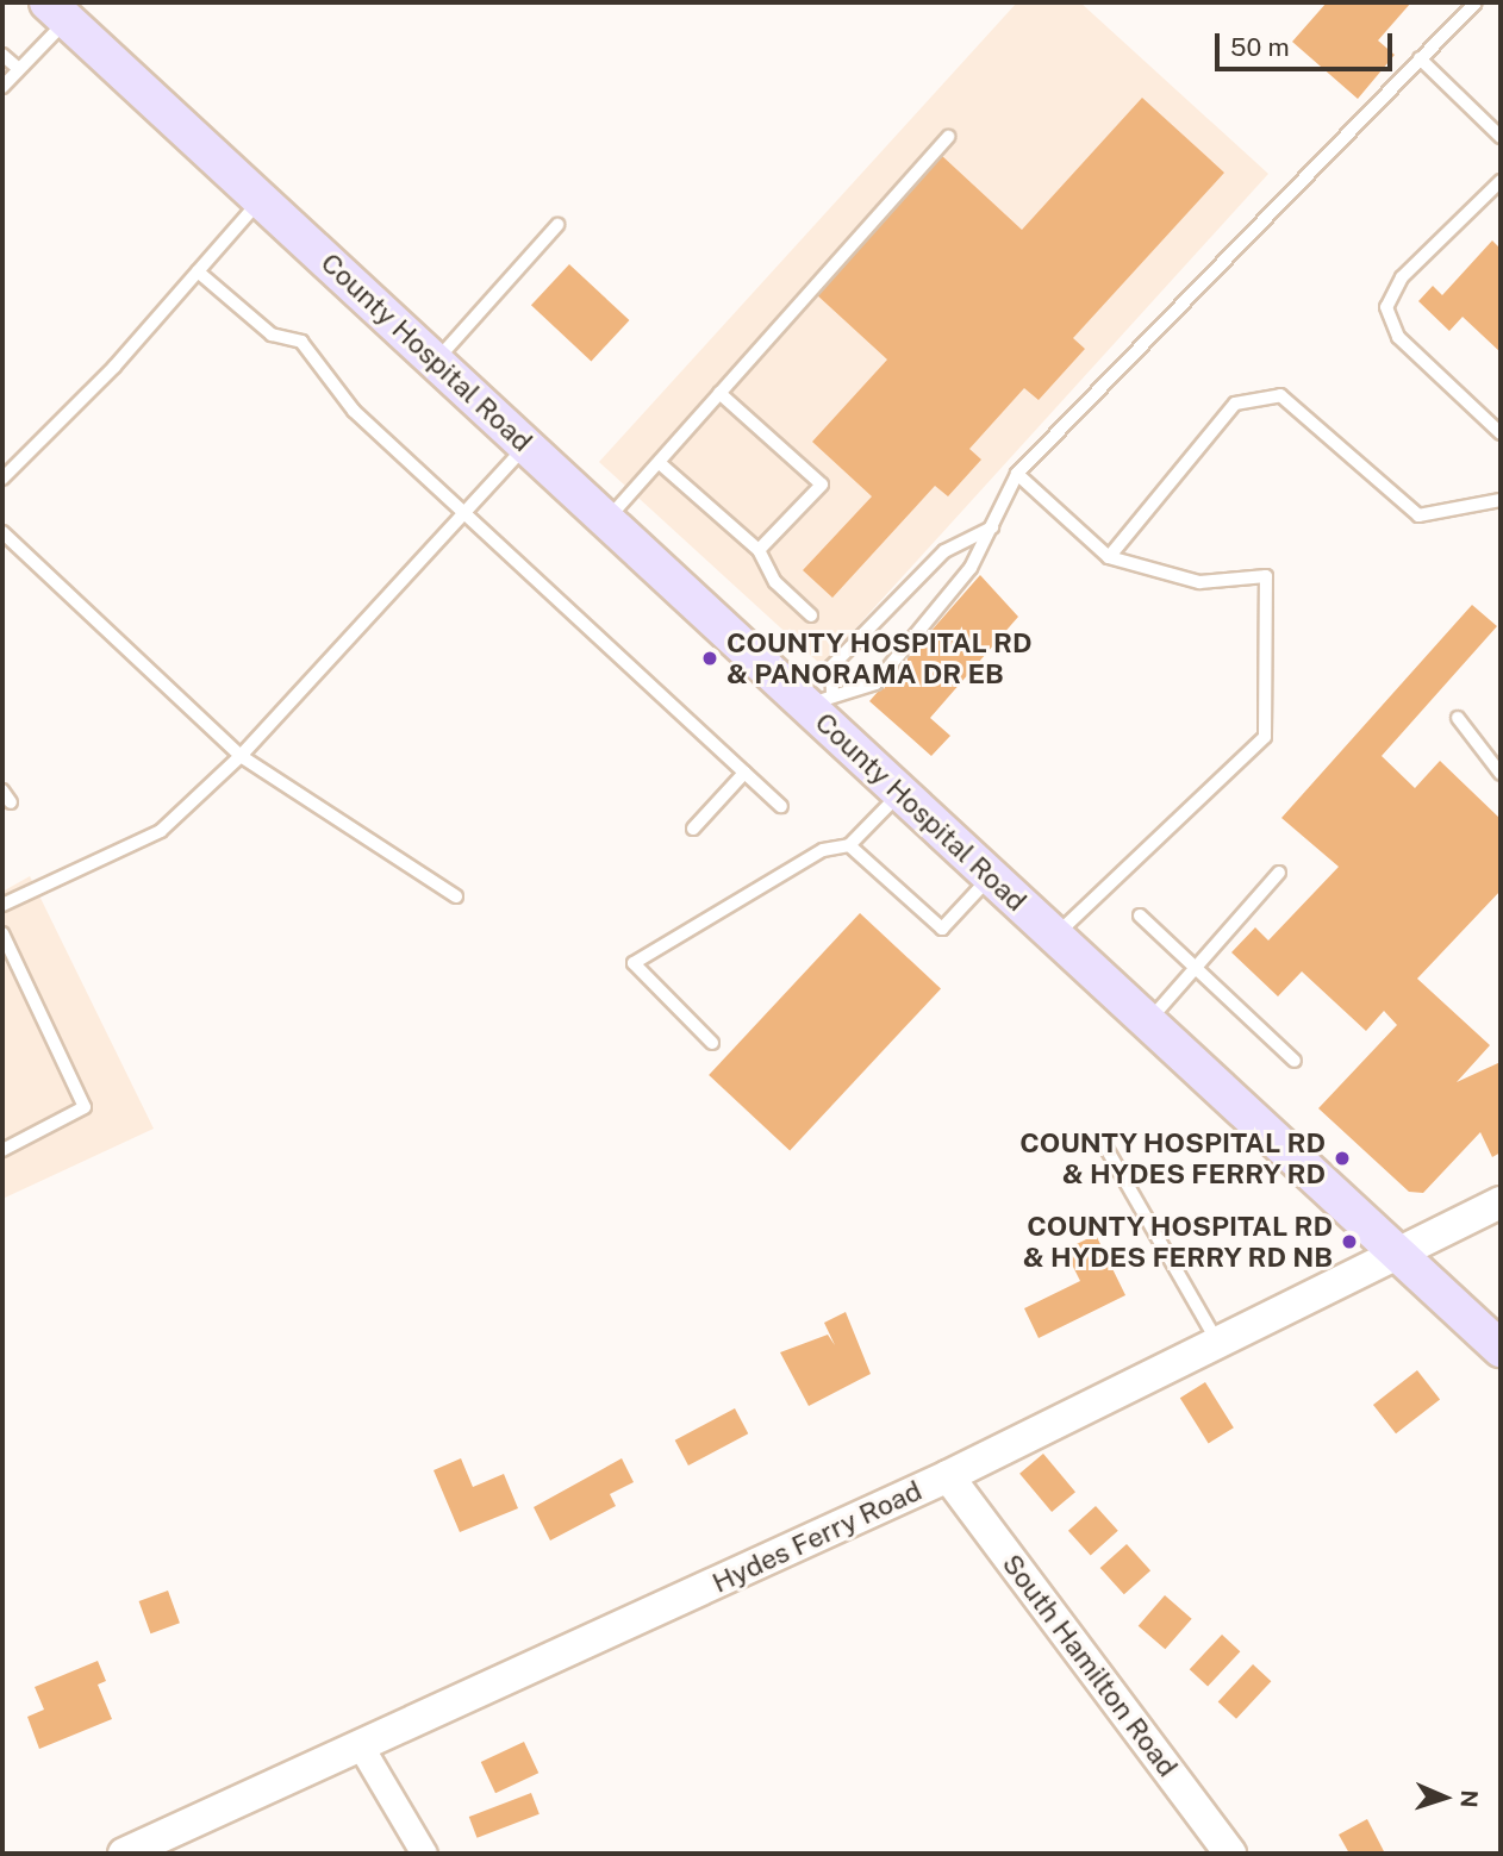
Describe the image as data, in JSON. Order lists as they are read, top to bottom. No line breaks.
{"streets":{"main road":["County Hospital Road"],"street":["Hydes Ferry Road","South Hamilton Road"]},"crossings":[["County Hospital Road","Hydes Ferry Road"],["Hydes Ferry Road","South Hamilton Road"]],"places":["COUNTY HOSPITAL RD & PANORAMA DR EB","COUNTY HOSPITAL RD & HYDES FERRY RD","COUNTY HOSPITAL RD & HYDES FERRY RD NB"],"scale_bar":"50 m","north":"right"}
